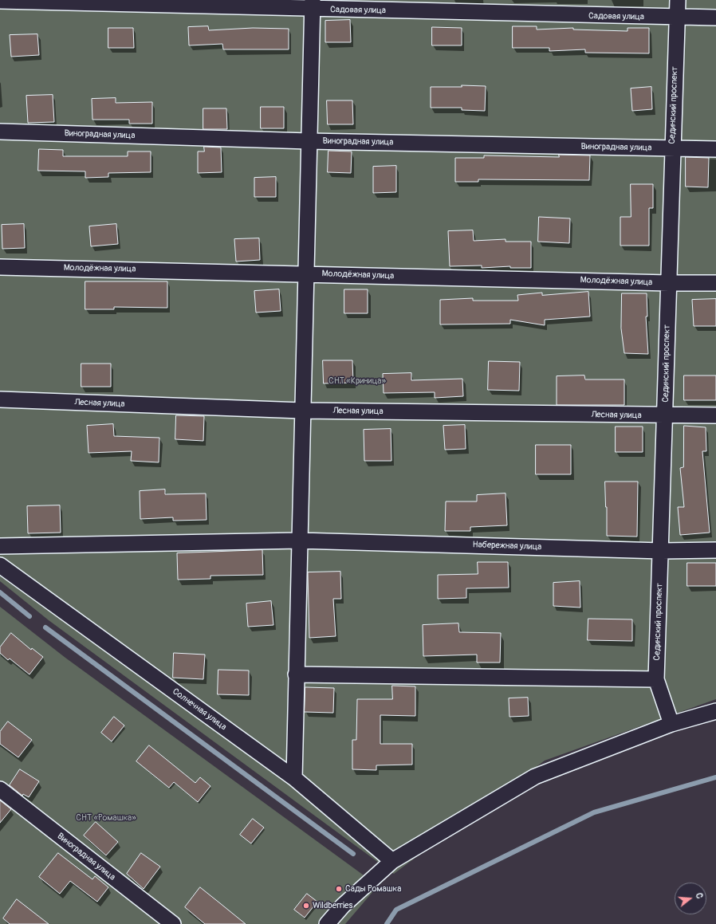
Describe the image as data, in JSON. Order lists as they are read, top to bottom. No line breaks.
{"streets":{"street":["Садовая улица","Сединский проспект","Виноградная улица","Молодёжная улица","Лесная улица","Набережная улица","Солнечная улица"]},"crossings":[["Садовая улица","Сединский проспект"],["Сединский проспект","Виноградная улица"],["Сединский проспект","Молодёжная улица"],["Сединский проспект","Лесная улица"],["Сединский проспект","Набережная улица"]],"parks":["СНТ «Криница»","СНТ «Ромашка»"],"places":["Сады Ромашка","Wildberries"],"north":"right"}
